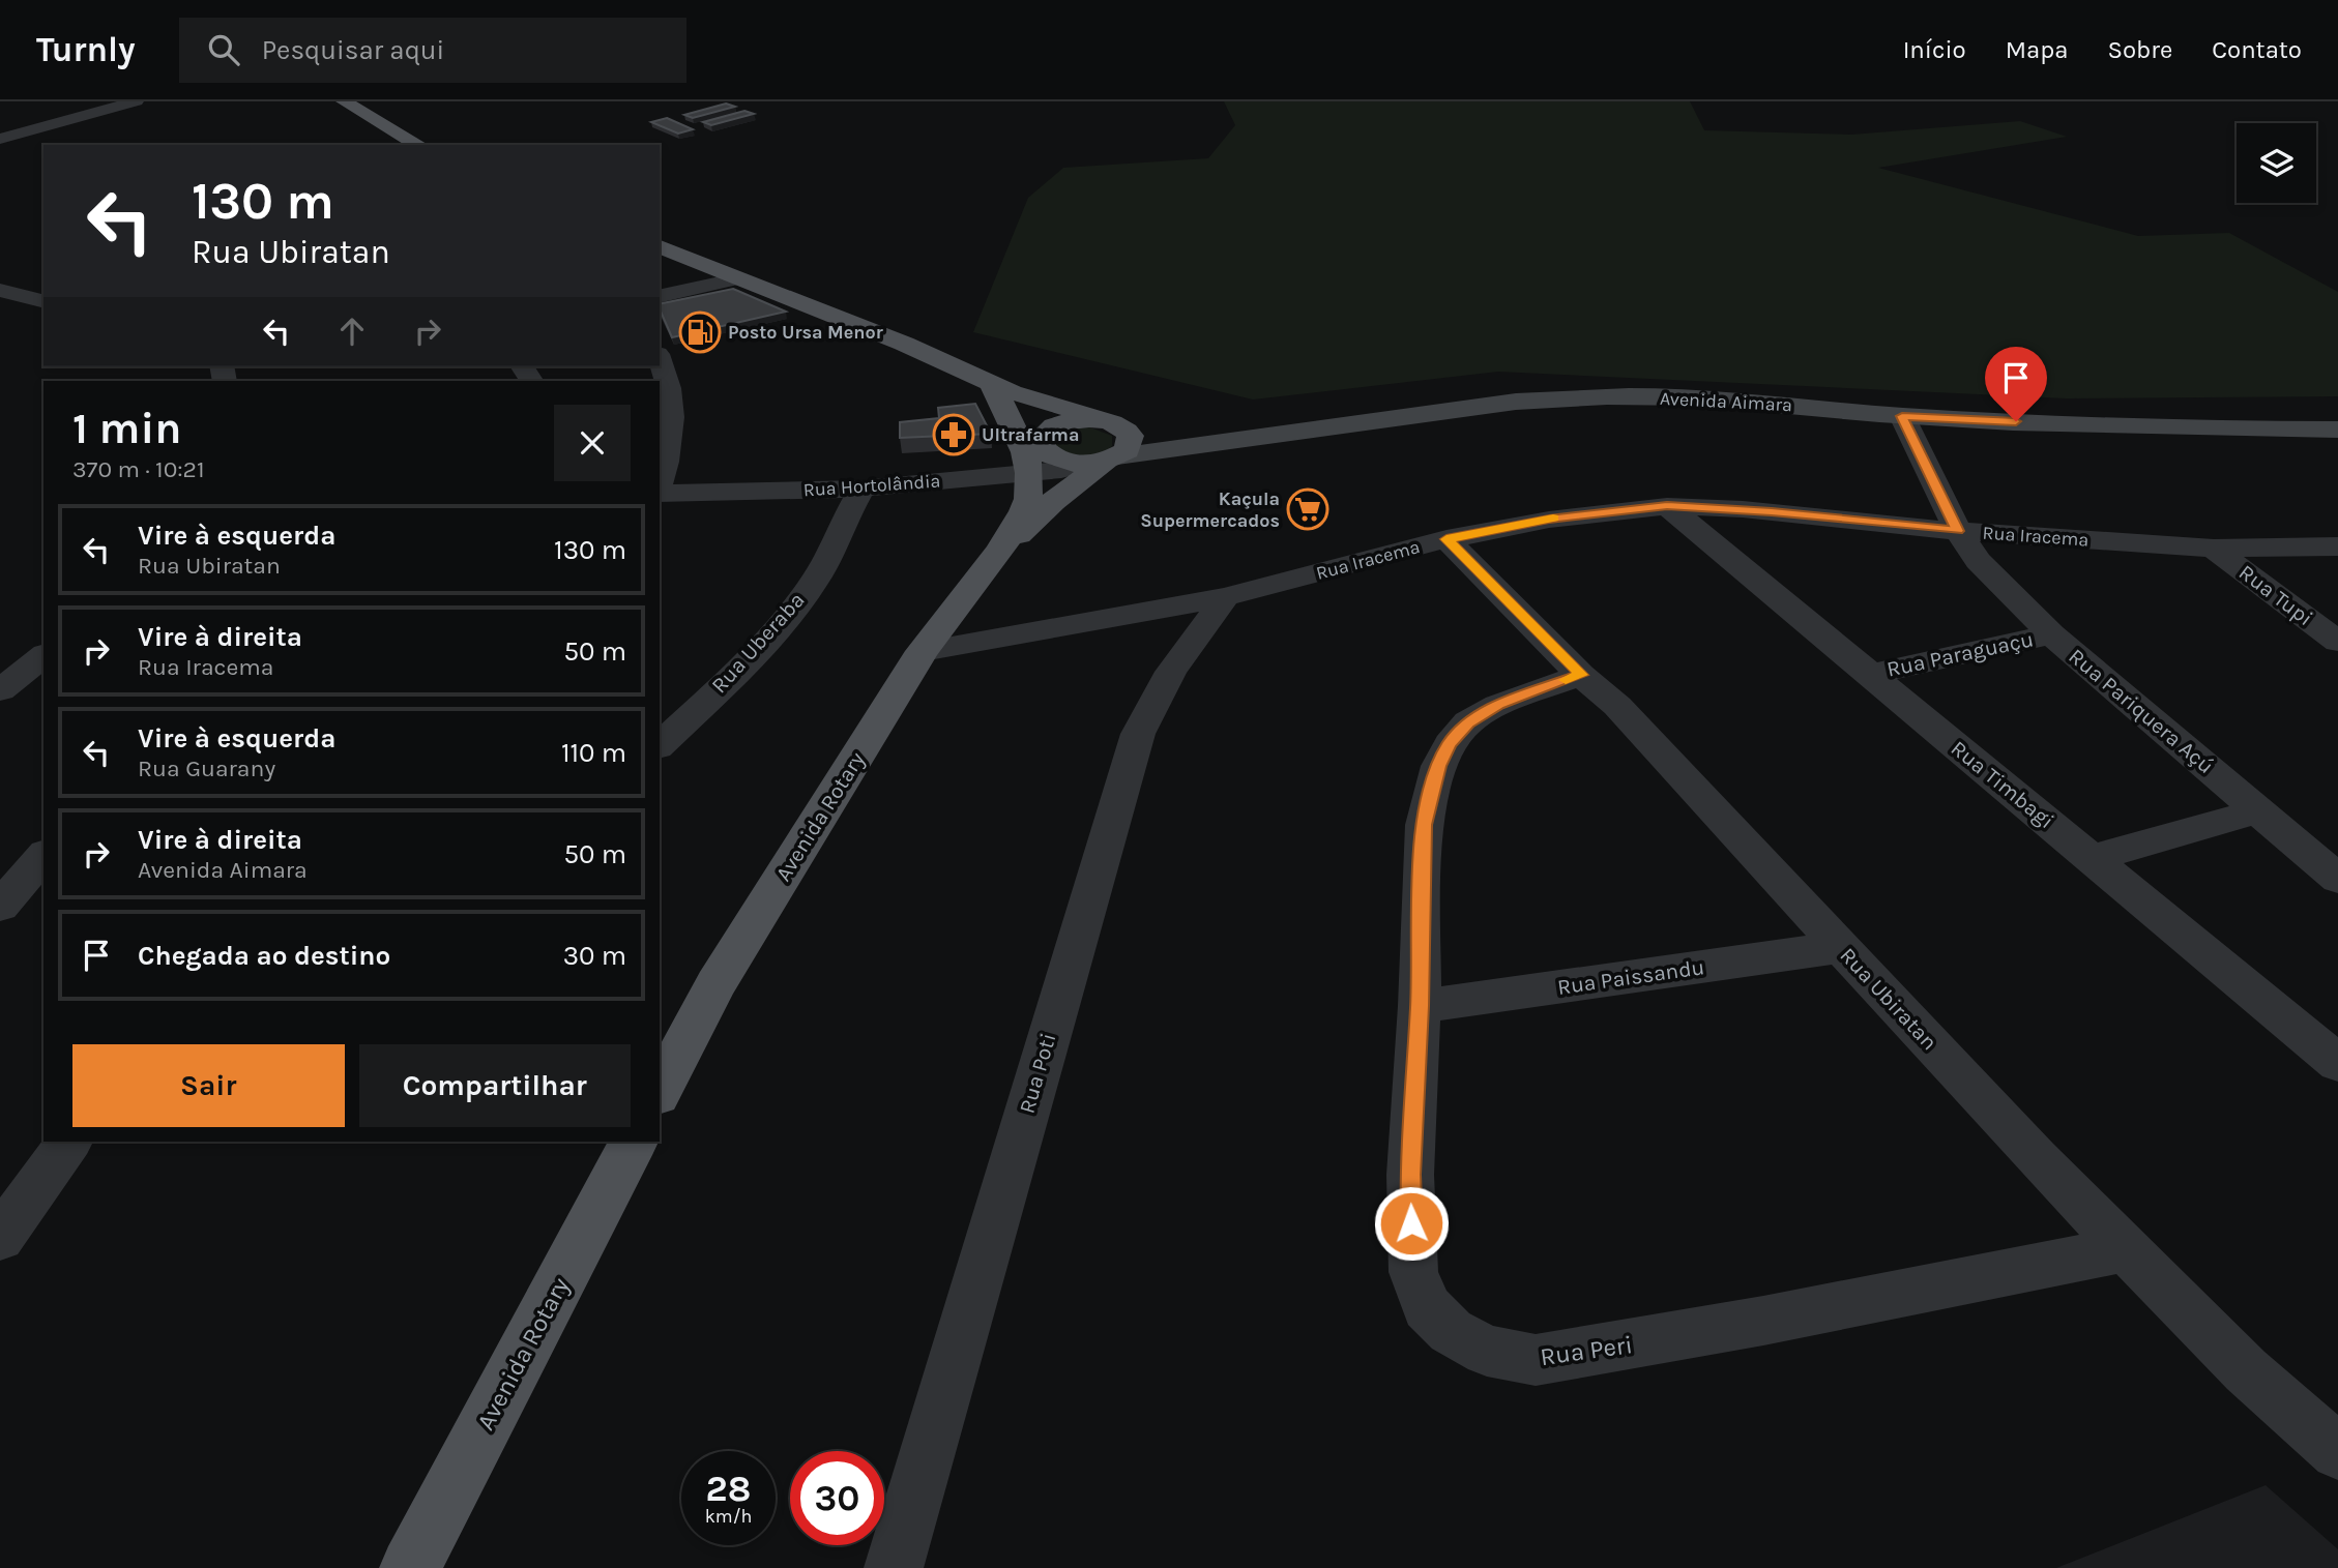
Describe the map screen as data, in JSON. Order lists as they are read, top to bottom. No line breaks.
{"streets":{"main road":["Avenida Aimara","Avenida Rotary"],"street":["Rua Hortolândia","Rua Iracema","Rua Tupi","Rua Uberaba","Rua Paraguaçu","Rua Pariquera Açú","Rua Timbagi","Rua Paissandu","Rua Ubiratan","Rua Poti","Rua Peri"]},"crossings":[["Avenida Aimara","Rua Hortolândia"],["Avenida Aimara","Rua Pariquera Açú"],["Avenida Aimara","Avenida Rotary"],["Rua Hortolândia","Rua Uberaba"],["Rua Hortolândia","Avenida Rotary"],["Rua Iracema","Rua Tupi"],["Rua Iracema","Rua Pariquera Açú"],["Rua Iracema","Rua Timbagi"],["Rua Iracema","Avenida Rotary"],["Rua Iracema","Rua Ubiratan"],["Rua Iracema","Rua Poti"],["Rua Paraguaçu","Rua Pariquera Açú"],["Rua Paraguaçu","Rua Timbagi"],["Rua Paissandu","Rua Ubiratan"],["Rua Paissandu","Rua Peri"],["Rua Ubiratan","Rua Peri"]],"places":{"fuel station":["Posto Ursa Menor"],"pharmacy":["Ultrafarma"],"supermarket":["Kaçula Supermercados"]},"page":{"header":"Turnly","search":"Pesquisar aqui","nav":["Início","Mapa","Sobre","Contato"],"turn":["130 m","Rua Ubiratan"],"heading":["1 min","370 m · 10:21"],"list":[{"name":"Vire à esquerda","note":"Rua Ubiratan","value":"130 m"},{"name":"Vire à direita","note":"Rua Iracema","value":"50 m"},{"name":"Vire à esquerda","note":"Rua Guarany","value":"110 m"},{"name":"Vire à direita","note":"Avenida Aimara","value":"50 m"},{"name":"Chegada ao destino","value":"30 m"}],"buttons":["Sair","Compartilhar"],"speed":"28 km/h","limit":"30"}}
